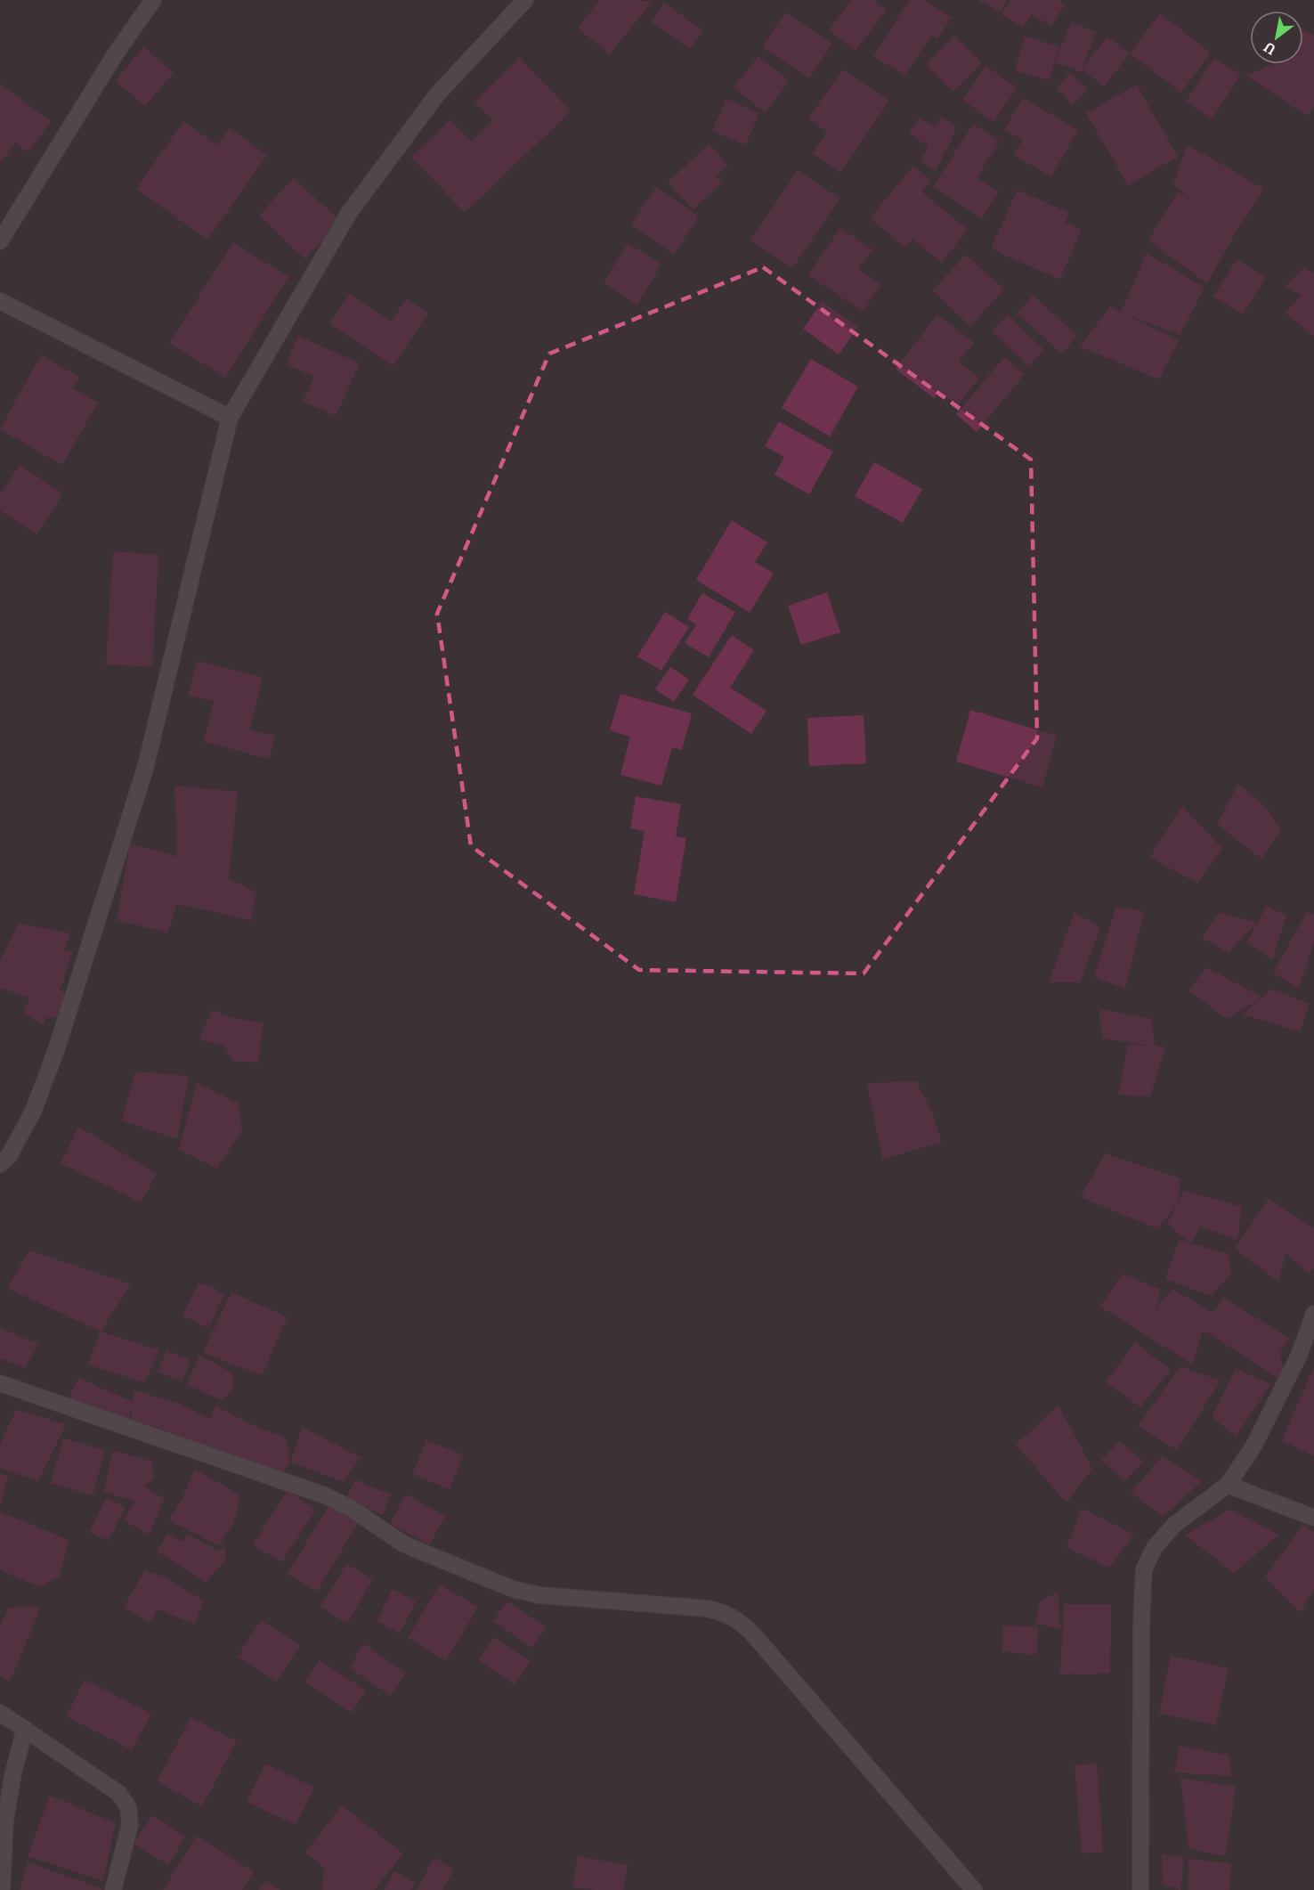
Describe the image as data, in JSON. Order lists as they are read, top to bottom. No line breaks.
{"north":"bottom left"}
